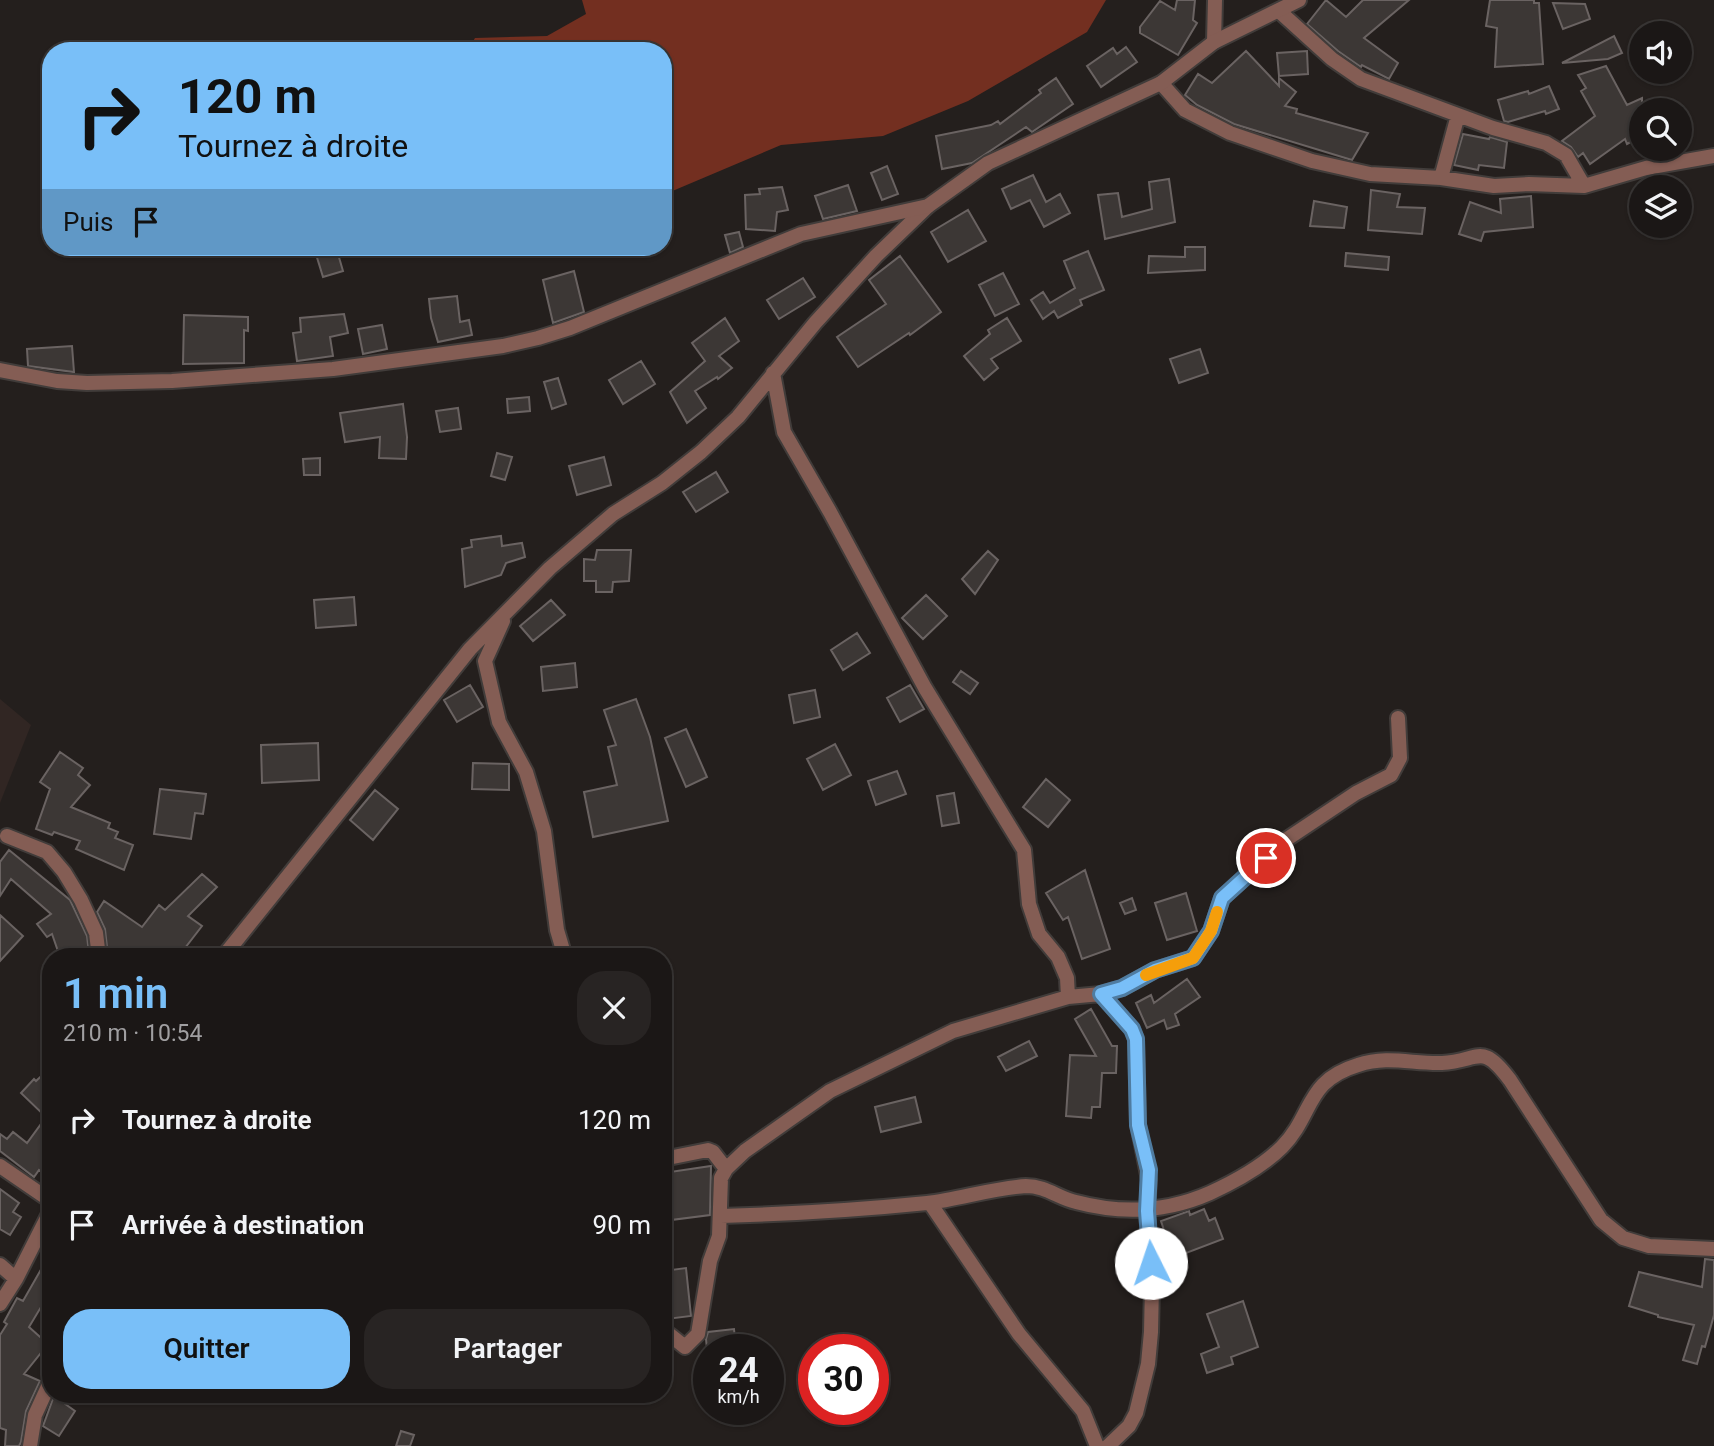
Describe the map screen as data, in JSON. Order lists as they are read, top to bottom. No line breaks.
{"page":{"turn":["120 m","Tournez à droite"],"then":"Puis","heading":["1 min","210 m · 10:54"],"list":[{"name":"Tournez à droite","value":"120 m"},{"name":"Arrivée à destination","value":"90 m"}],"buttons":["Quitter","Partager"],"speed":"24 km/h","limit":"30"}}
